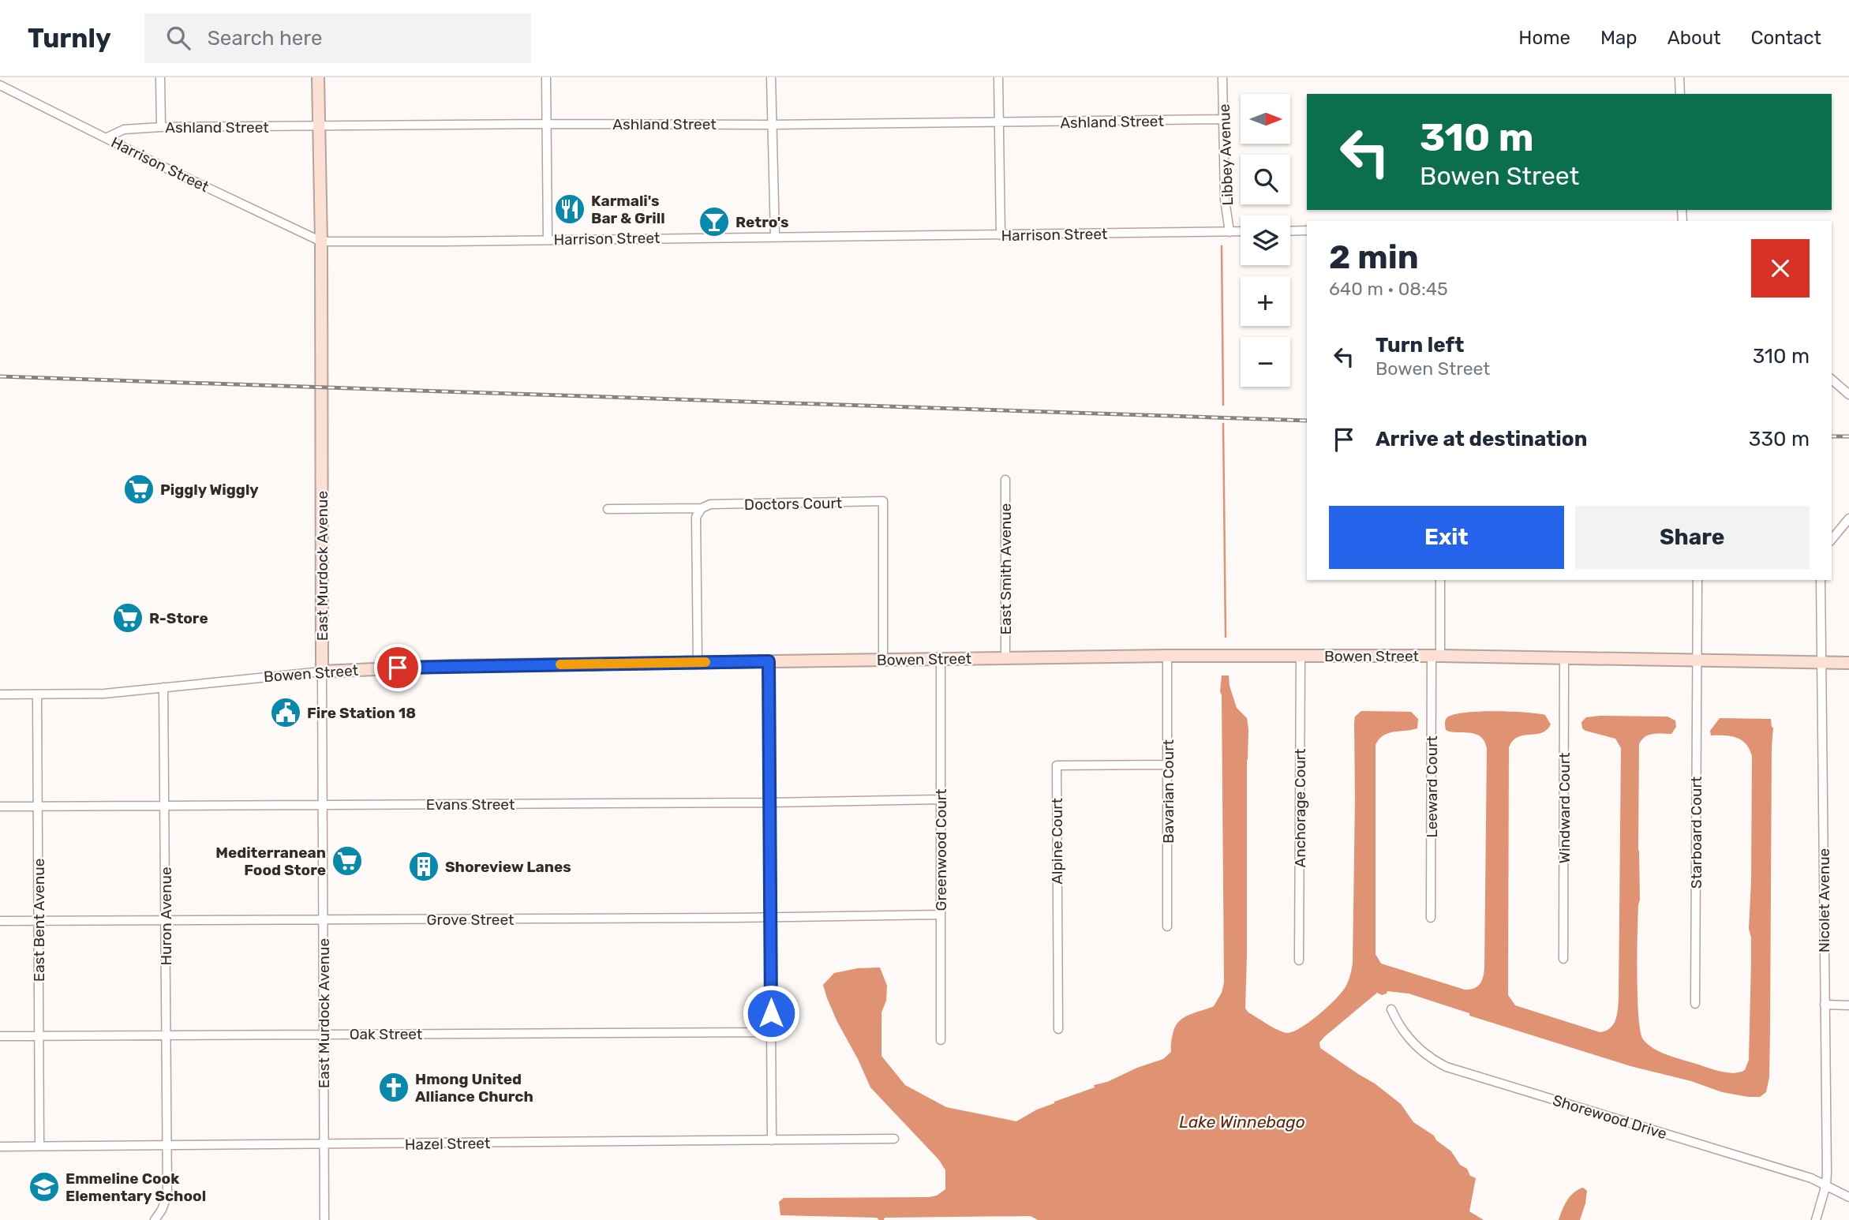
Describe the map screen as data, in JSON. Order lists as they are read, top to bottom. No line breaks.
{"streets":{"main road":["East Murdock Avenue","Bowen Street"],"street":["Ashland Street","Libbey Avenue","Harrison Street","Doctors Court","East Smith Avenue","Leeward Court","Bavarian Court","Evans Street","Anchorage Court","Windward Court","Starboard Court","Alpine Court","Greenwood Court","Nicolet Avenue","Huron Avenue","Grove Street","East Bent Avenue","Oak Street","Shorewood Drive","Hazel Street"]},"crossings":[["Ashland Street","Libbey Avenue"],["Ashland Street","Harrison Street"],["Ashland Street","East Murdock Avenue"],["Libbey Avenue","Harrison Street"],["Harrison Street","East Murdock Avenue"],["Doctors Court","Bowen Street"],["East Murdock Avenue","Bowen Street"],["East Murdock Avenue","Evans Street"],["East Murdock Avenue","Grove Street"],["East Murdock Avenue","Oak Street"],["East Murdock Avenue","Hazel Street"],["East Smith Avenue","Bowen Street"],["Bowen Street","Leeward Court"],["Bowen Street","Bavarian Court"],["Bowen Street","Anchorage Court"],["Bowen Street","Windward Court"],["Bowen Street","Starboard Court"],["Bowen Street","Greenwood Court"],["Bowen Street","Nicolet Avenue"],["Bowen Street","Huron Avenue"],["Bowen Street","East Bent Avenue"],["Bavarian Court","Alpine Court"],["Evans Street","Greenwood Court"],["Evans Street","Huron Avenue"],["Evans Street","East Bent Avenue"],["Greenwood Court","Grove Street"],["Nicolet Avenue","Shorewood Drive"],["Huron Avenue","Grove Street"],["Huron Avenue","Oak Street"],["Huron Avenue","Hazel Street"],["Grove Street","East Bent Avenue"],["East Bent Avenue","Oak Street"],["East Bent Avenue","Hazel Street"]],"water":["Lake Winnebago"],"places":{"restaurant":["Karmali's Bar & Grill"],"bar":["Retro's"],"supermarket":["Piggly Wiggly","R-Store","Mediterranean Food Store"],"public building":["Fire Station 18"],"building":["Shoreview Lanes"],"church":["Hmong United Alliance Church"],"school or university":["Emmeline Cook Elementary School"]},"north":"right","page":{"header":"Turnly","search":"Search here","nav":["Home","Map","About","Contact"],"map_buttons":["+","−"],"turn":["310 m","Bowen Street"],"heading":["2 min","640 m · 08:45"],"list":[{"name":"Turn left","note":"Bowen Street","value":"310 m"},{"name":"Arrive at destination","value":"330 m"}],"buttons":["Exit","Share"]}}
